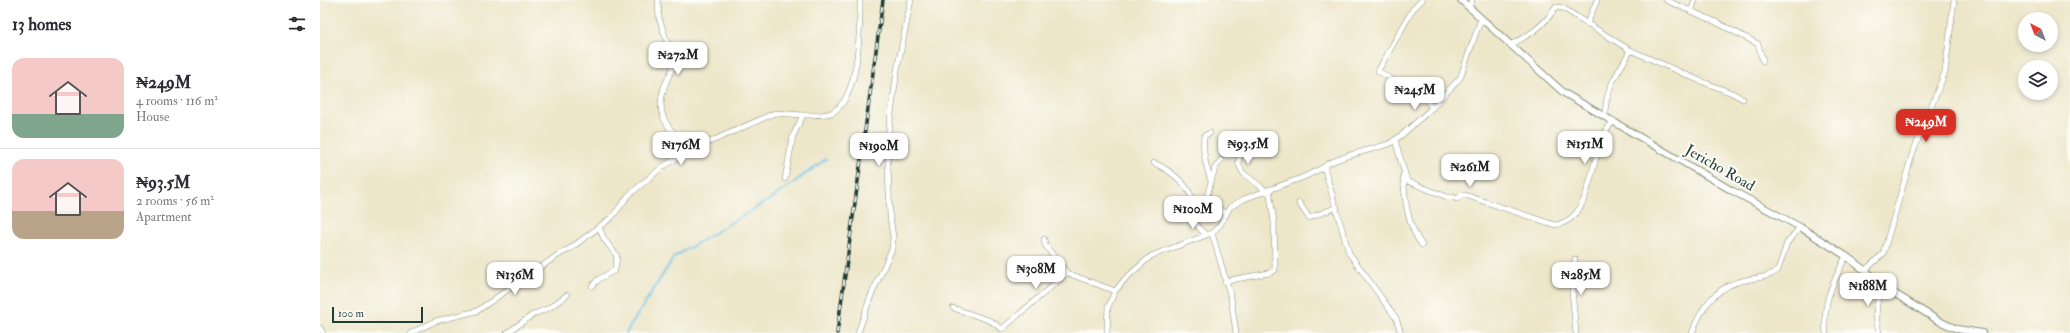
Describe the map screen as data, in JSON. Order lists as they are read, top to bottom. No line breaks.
{"streets":{"street":["Jericho Road"]},"scale_bar":"100 m","north":"top left","page":{"heading":"13 homes","price":["₦272M","₦245M","₦249M","₦93.5M","₦151M","₦176M","₦190M","₦261M","₦100M","₦308M","₦136M","₦285M","₦188M"],"list":[{"name":"₦249M","note":"4 rooms · 116 m² · House"},{"name":"₦93.5M","note":"2 rooms · 56 m² · Apartment"}],"scale":"100 m"}}
